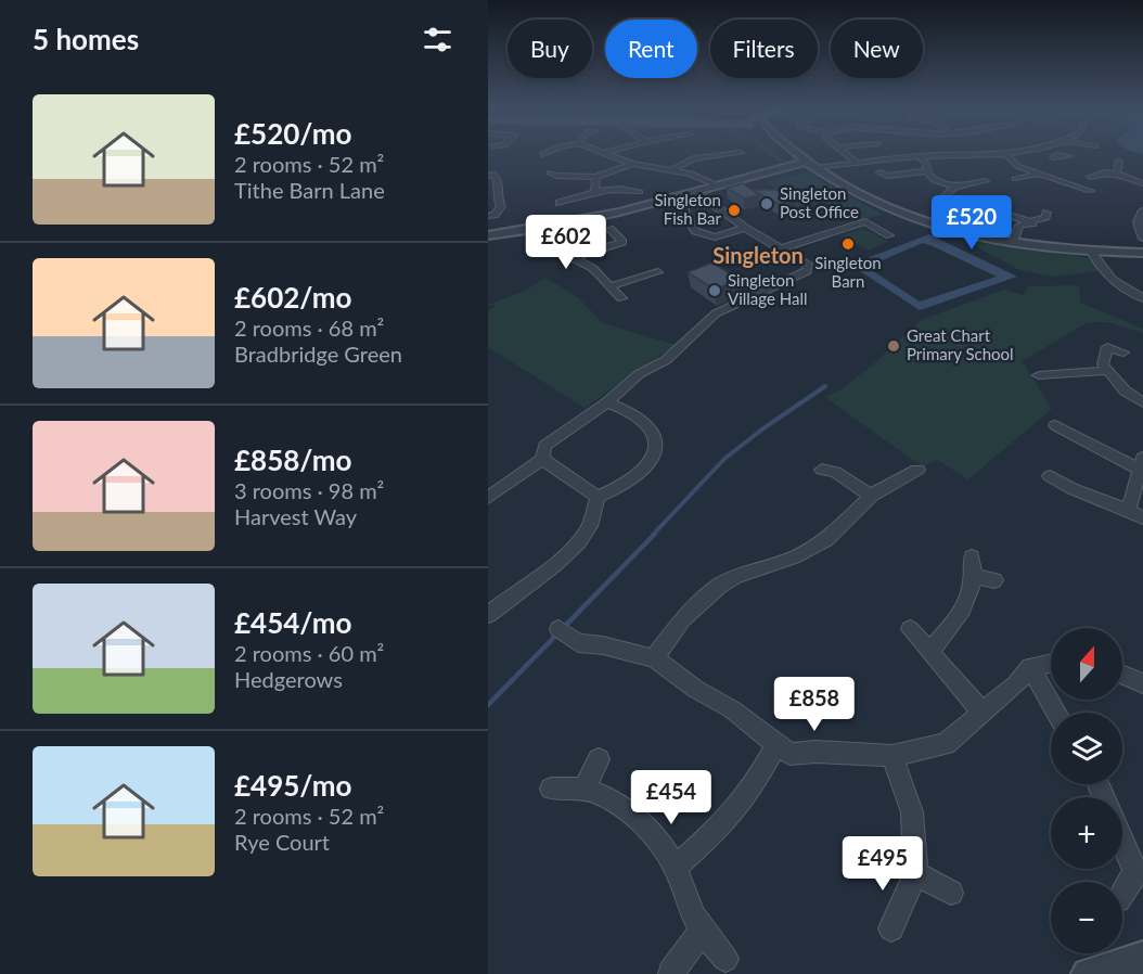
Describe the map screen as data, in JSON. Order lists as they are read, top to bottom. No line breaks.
{"districts":["Singleton"],"places":["Singleton Post Office","Singleton Fish Bar","Singleton Barn","Singleton Village Hall","Great Chart Primary School"],"north":"top","page":{"heading":"5 homes","chip":["Buy","Rent","Filters","New"],"list":[{"name":"£520/mo","note":"2 rooms · 52 m² · Tithe Barn Lane"},{"name":"£602/mo","note":"2 rooms · 68 m² · Bradbridge Green"},{"name":"£858/mo","note":"3 rooms · 98 m² · Harvest Way"},{"name":"£454/mo","note":"2 rooms · 60 m² · Hedgerows"},{"name":"£495/mo","note":"2 rooms · 52 m² · Rye Court"}],"price":["£520","£602","£858","£454","£495"],"map_buttons":["+","−"]}}
